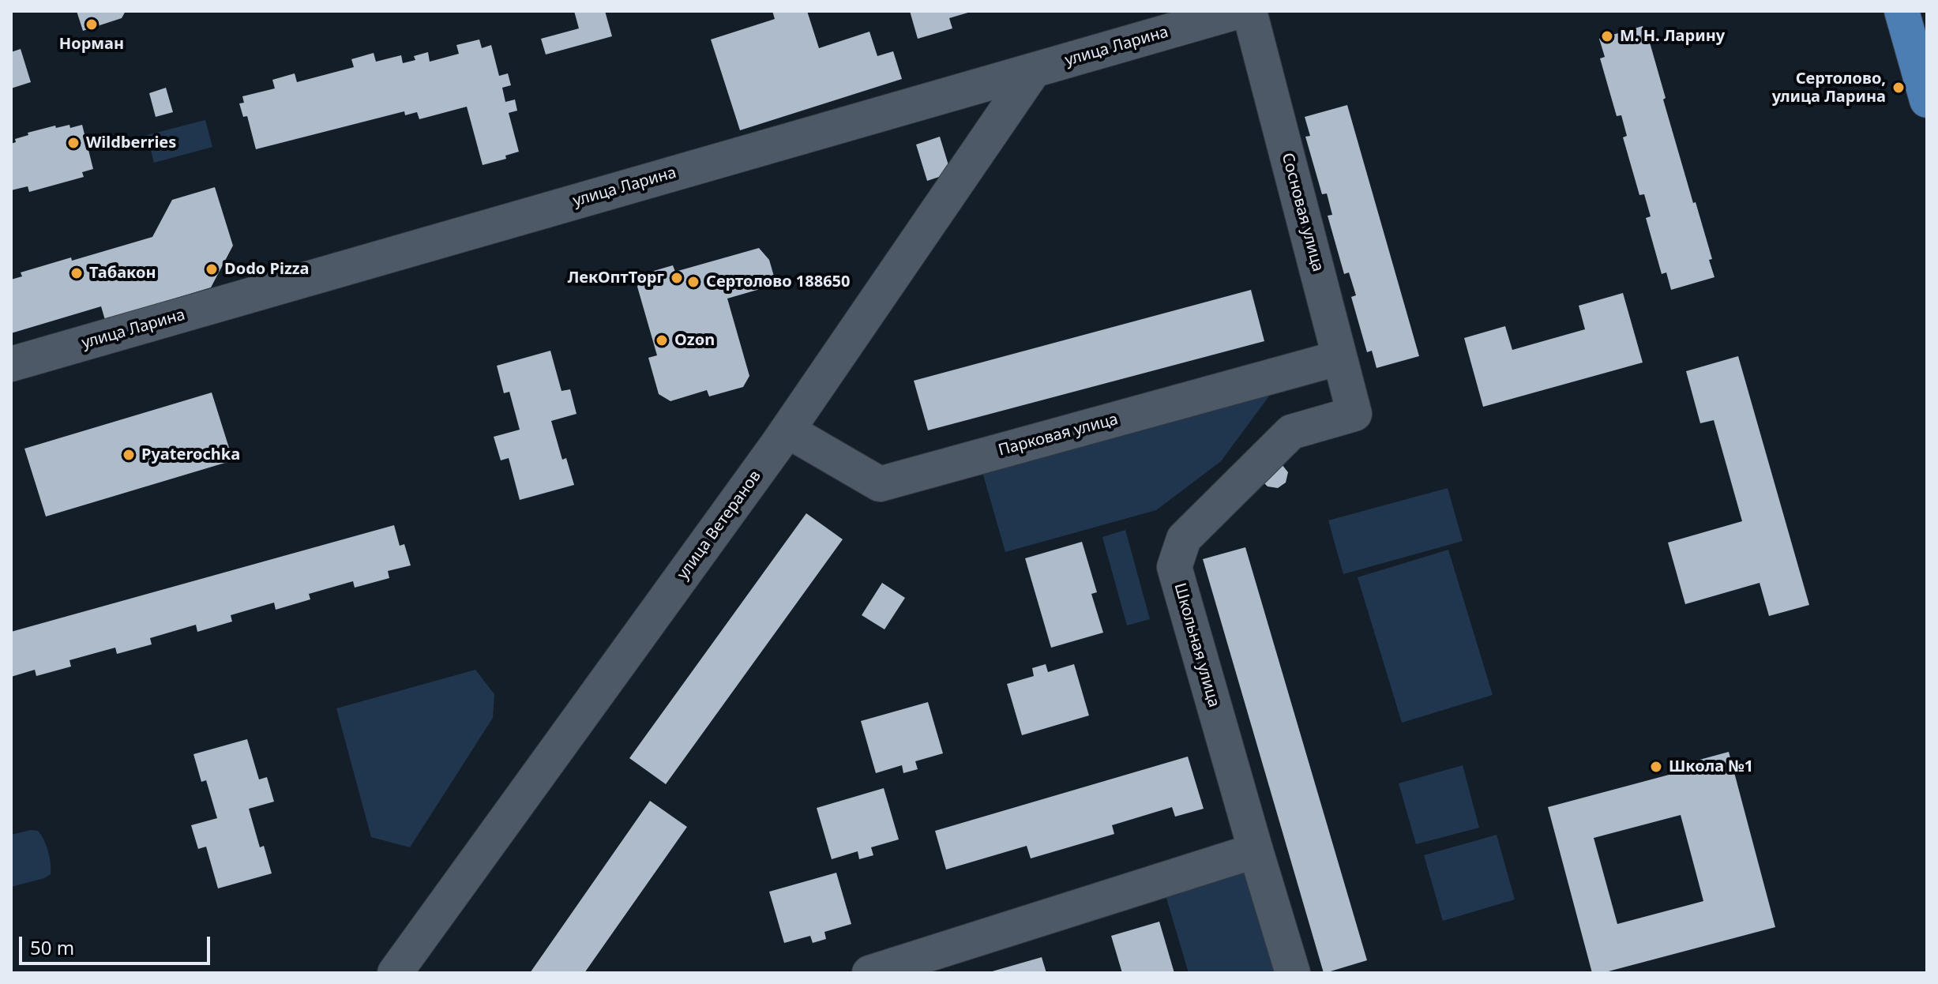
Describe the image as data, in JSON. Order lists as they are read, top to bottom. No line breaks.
{"streets":{"street":["улица Ларина","Сосновая улица","Парковая улица","улица Ветеранов","Школьная улица"]},"crossings":[["улица Ларина","улица Ветеранов"],["Сосновая улица","Парковая улица"],["Сосновая улица","Школьная улица"],["Парковая улица","улица Ветеранов"]],"places":["Норман","М. Н. Ларину","Сертолово, улица Ларина","Wildberries","Dodo Pizza","Табакон","ЛекОптТорг","Сертолово 188650","Ozon","Pyaterochka","Школа №1"],"scale_bar":"50 m"}
